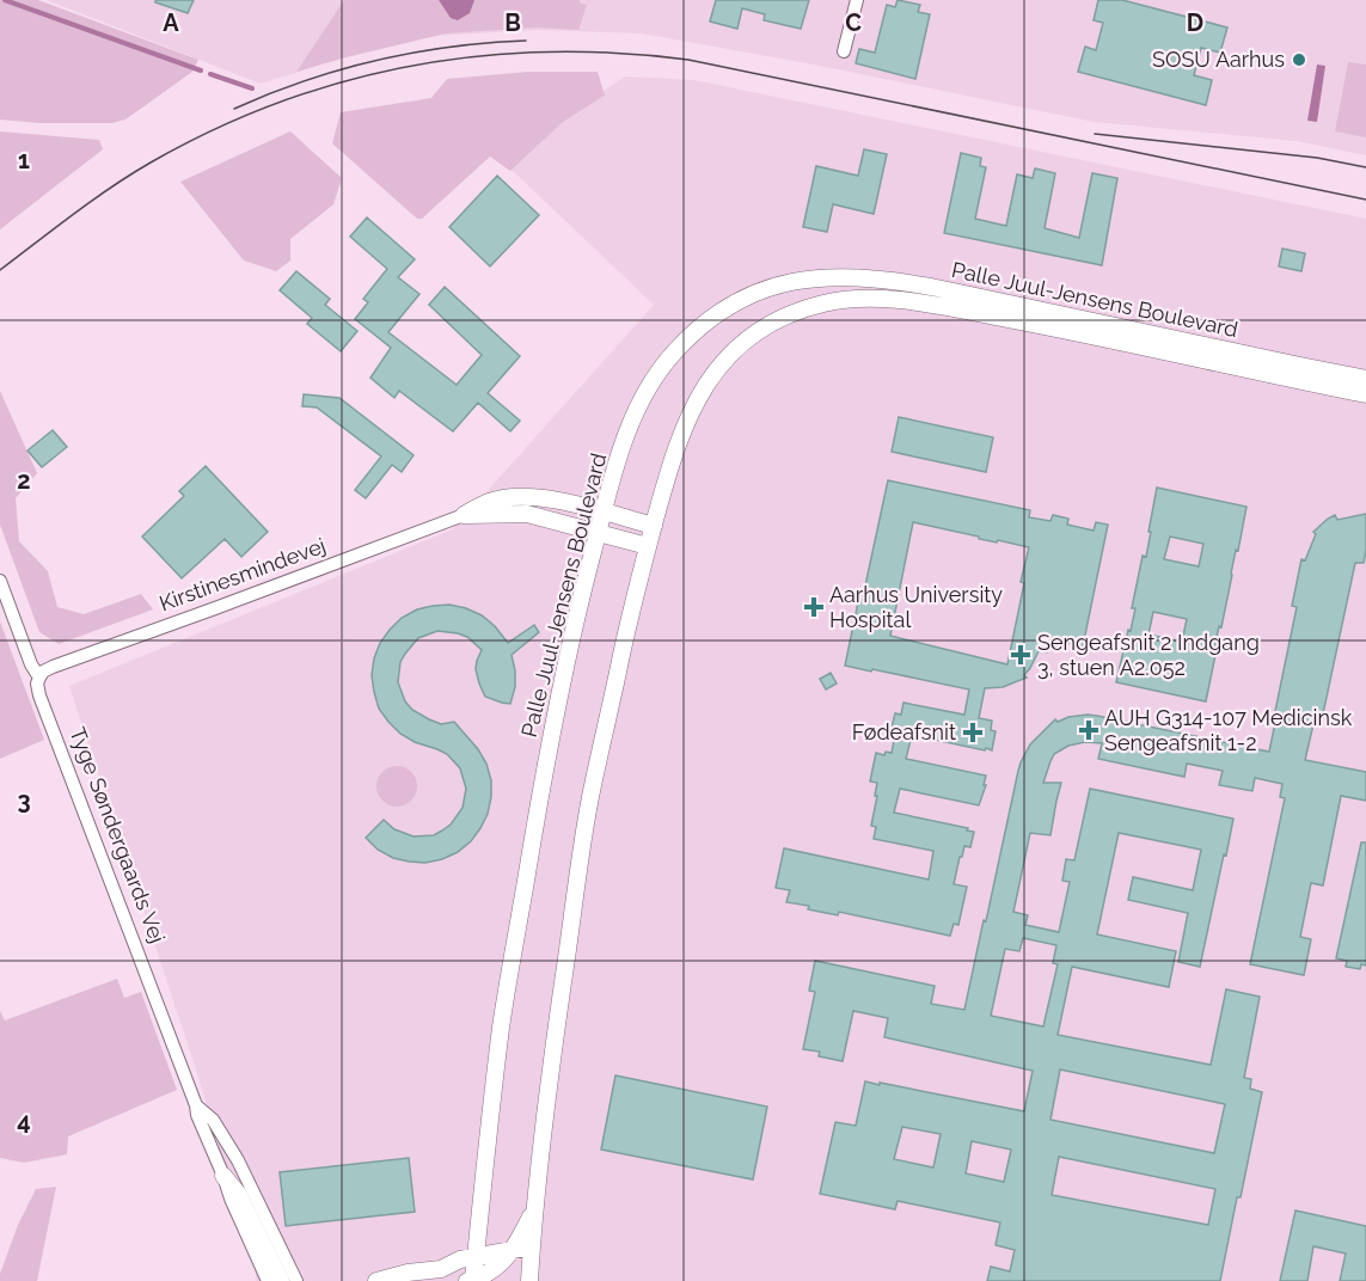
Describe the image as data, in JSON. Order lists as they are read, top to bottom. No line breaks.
{"streets":{"street":["Palle Juul-Jensens Boulevard","Kirstinesmindevej","Tyge Søndergaards Vej"]},"crossings":[["Palle Juul-Jensens Boulevard","Kirstinesmindevej"],["Kirstinesmindevej","Tyge Søndergaards Vej"]],"places":{"other":["SOSU Aarhus"],"health":["Aarhus University Hospital","Sengeafsnit 2 Indgang 3, stuen A2.052","AUH G314-107 Medicinsk Sengeafsnit 1-2","Fødeafsnit"]},"grid":{"columns":["A","B","C","D"],"rows":["1","2","3","4"]}}
